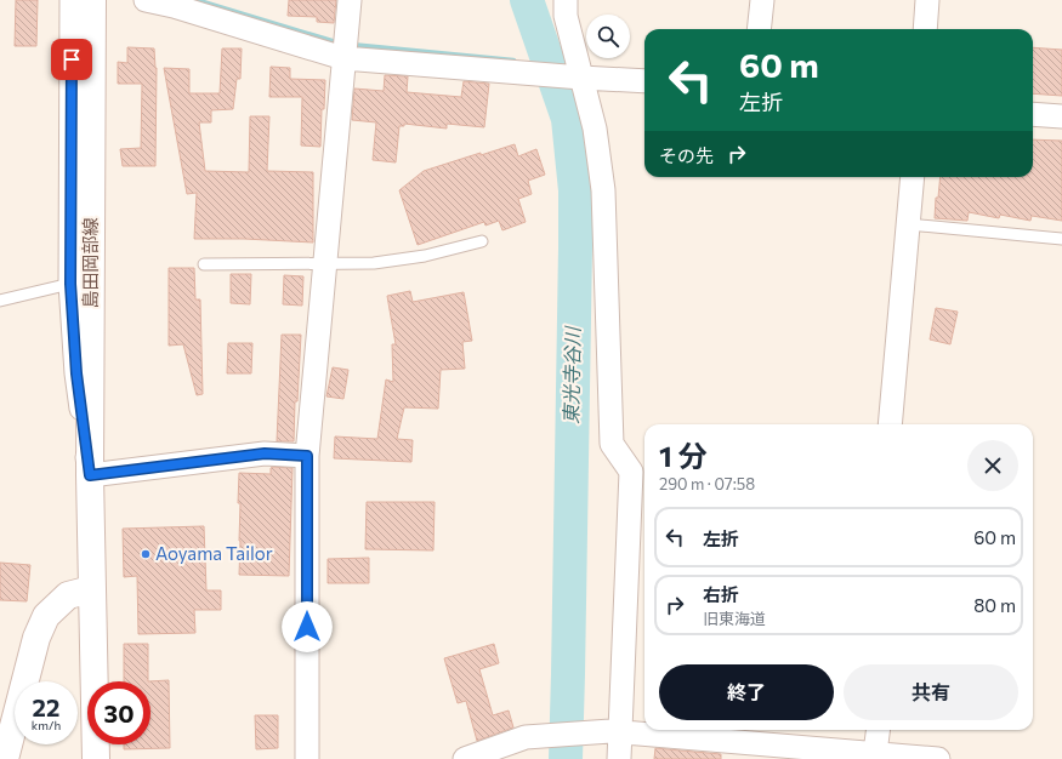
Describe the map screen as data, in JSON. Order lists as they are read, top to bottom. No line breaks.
{"streets":{"main road":["島田岡部線"]},"water":["東光寺谷川"],"places":["Aoyama Tailor"],"page":{"turn":["60 m","左折"],"then":"その先","heading":["1 分","290 m · 07:58"],"list":[{"name":"左折","value":"60 m"},{"name":"右折","note":"旧東海道","value":"80 m"}],"buttons":["終了","共有"],"speed":"22 km/h","limit":"30"}}
